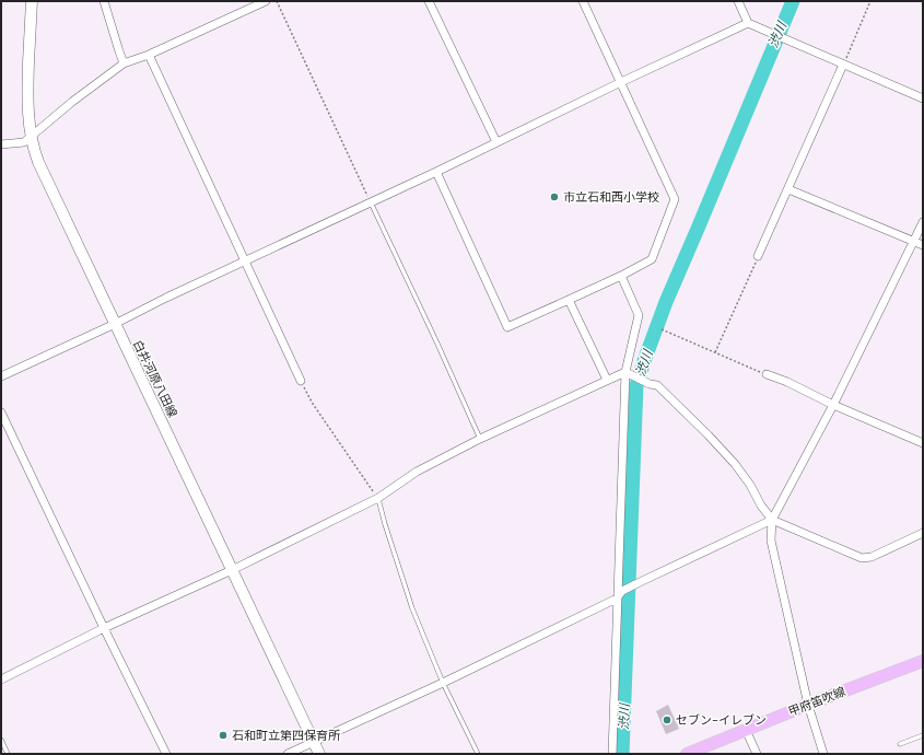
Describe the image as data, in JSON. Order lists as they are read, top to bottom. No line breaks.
{"streets":{"main road":["白井河原八田線","甲府笛吹線"]},"water":["渋川"],"places":["市立石和西小学校","セブン-イレブン","石和町立第四保育所"]}
